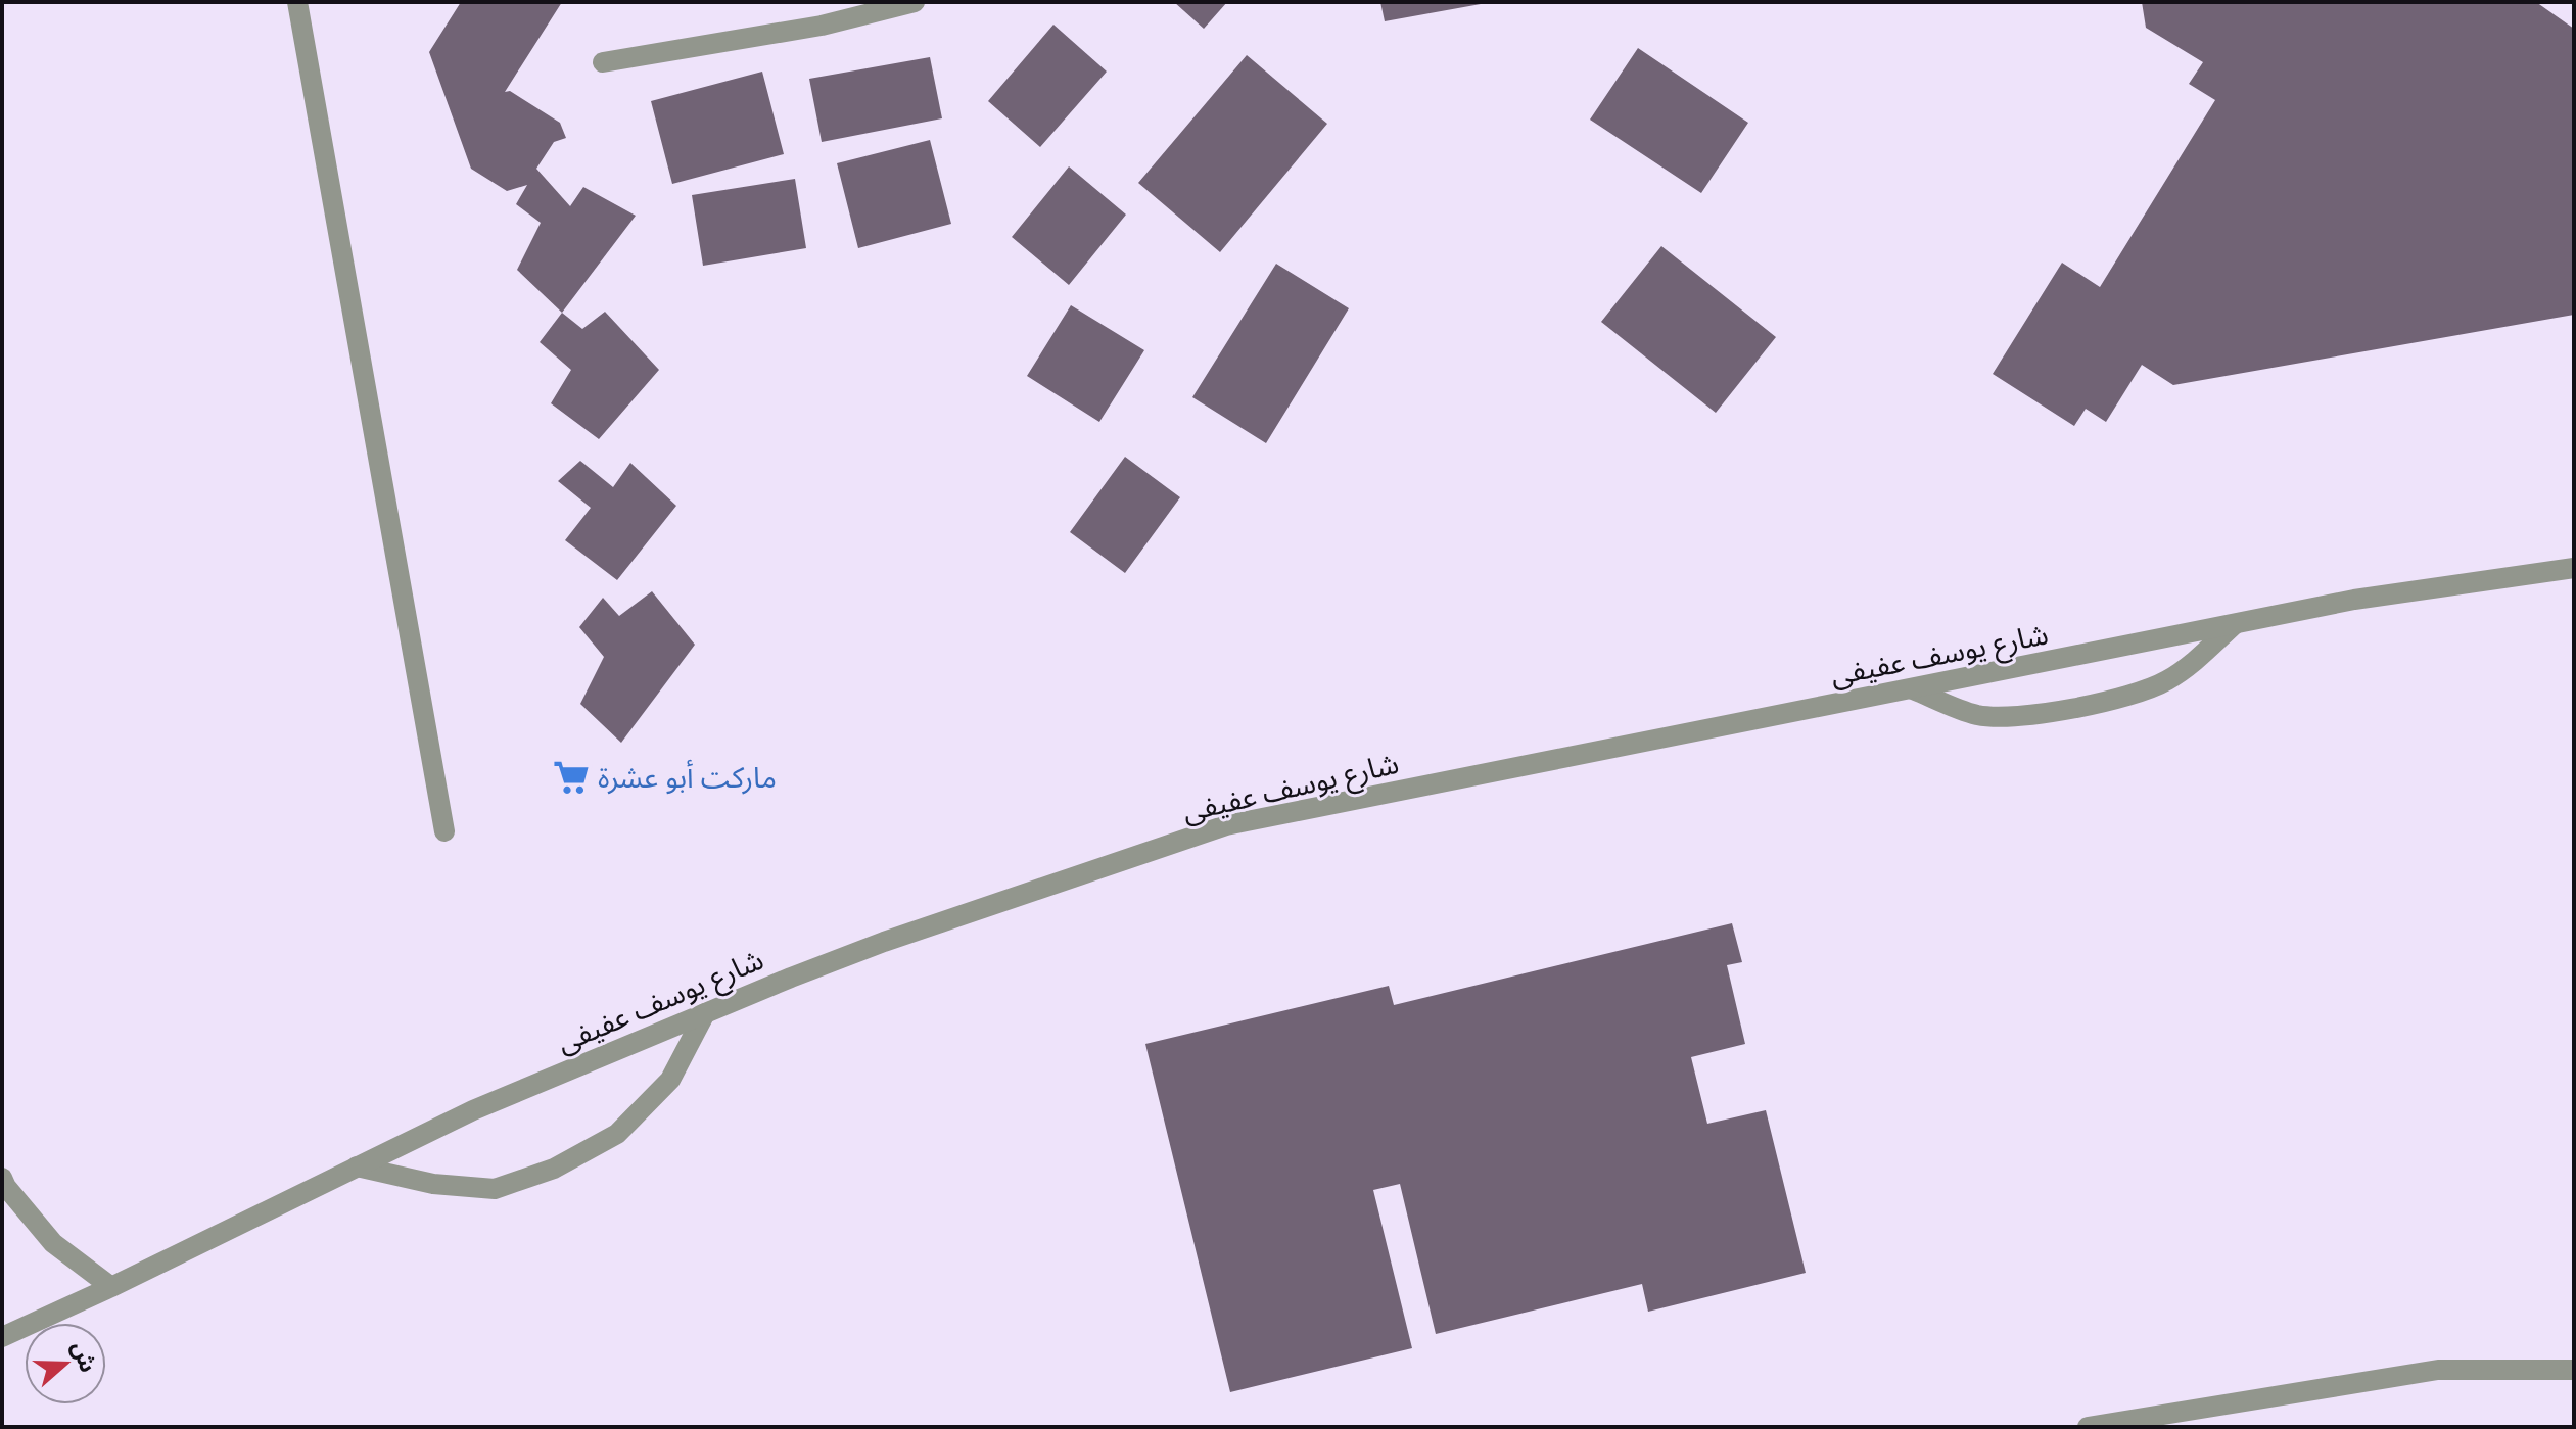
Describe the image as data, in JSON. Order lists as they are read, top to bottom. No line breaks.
{"streets":{"street":["شارع يوسف عفيفى"]},"places":{"supermarket":["ماركت أبو عشرة"]},"north":"right"}
